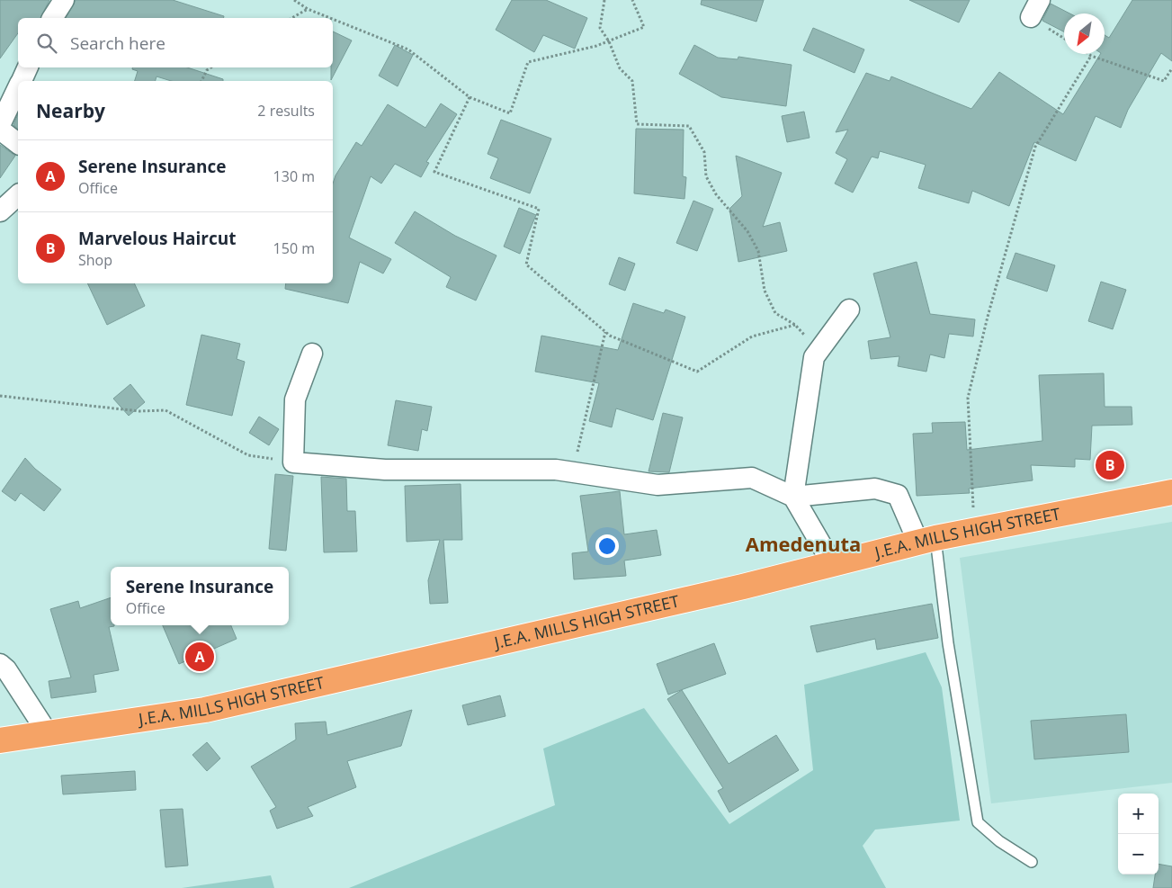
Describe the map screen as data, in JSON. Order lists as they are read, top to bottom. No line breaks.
{"streets":{"highway":["J.E.A. MILLS HIGH STREET"]},"districts":["Amedenuta"],"north":"bottom left","page":{"search":"Search here","heading":["Nearby","2 results"],"list":[{"mark":"A","name":"Serene Insurance","note":"Office","value":"130 m"},{"mark":"B","name":"Marvelous Haircut","note":"Shop","value":"150 m"}],"pins":["B","A"],"popup":["Serene Insurance","Office"],"map_buttons":["+","−"]}}
